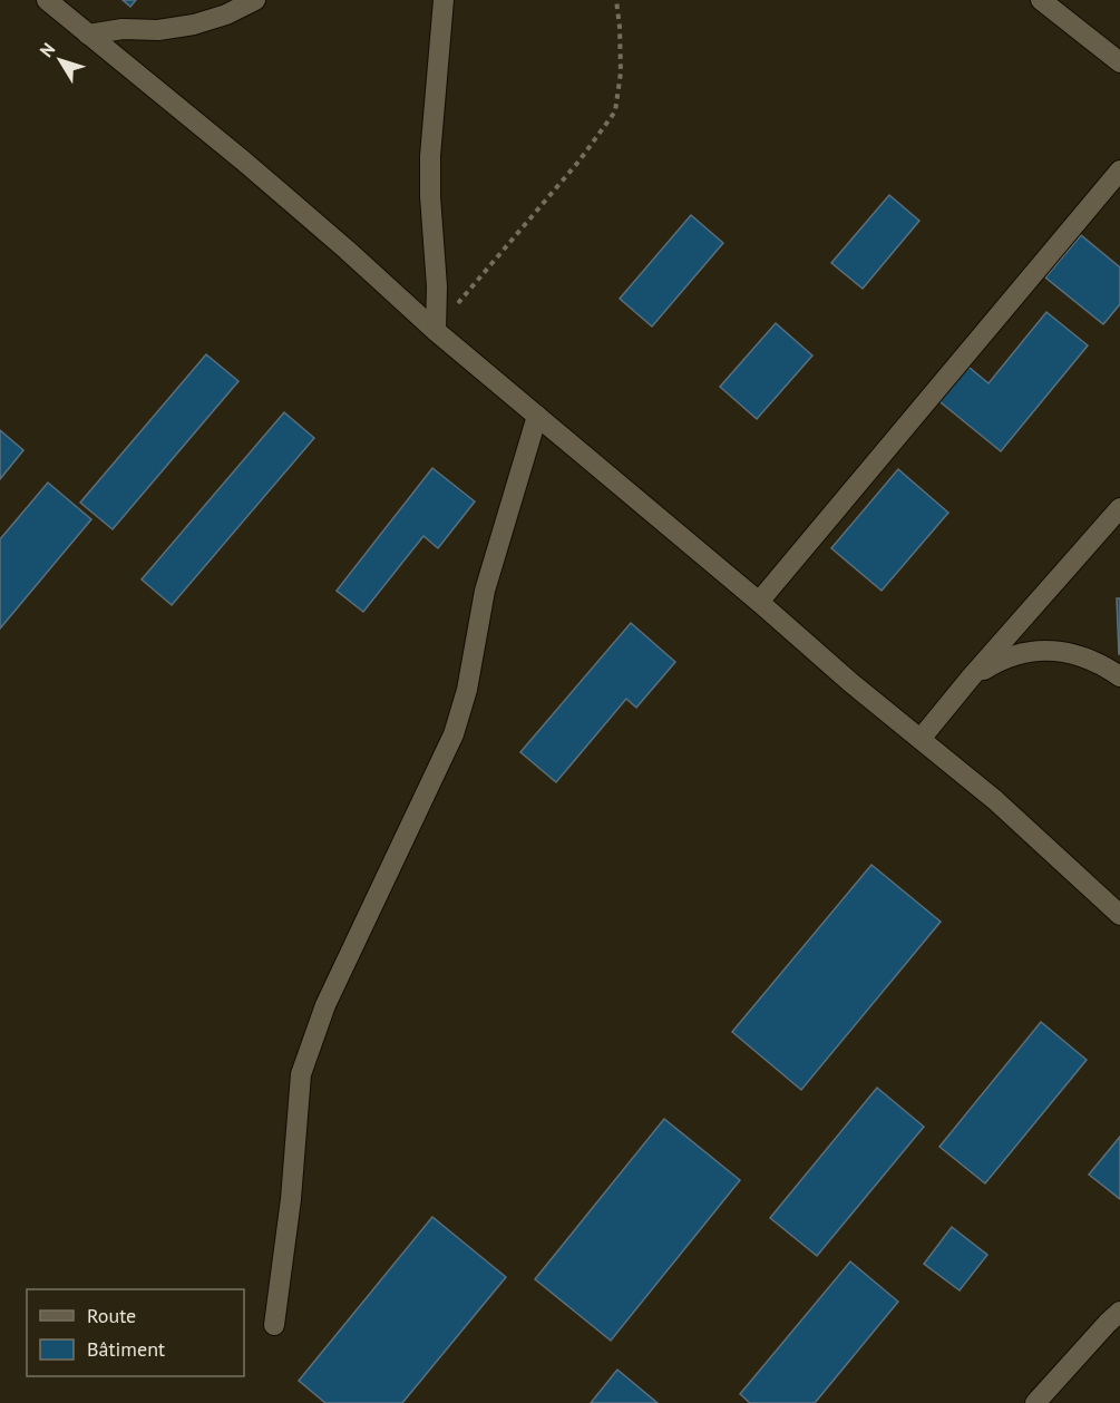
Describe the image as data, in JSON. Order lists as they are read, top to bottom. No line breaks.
{"legend":["Route","Bâtiment"],"north":"top left"}
